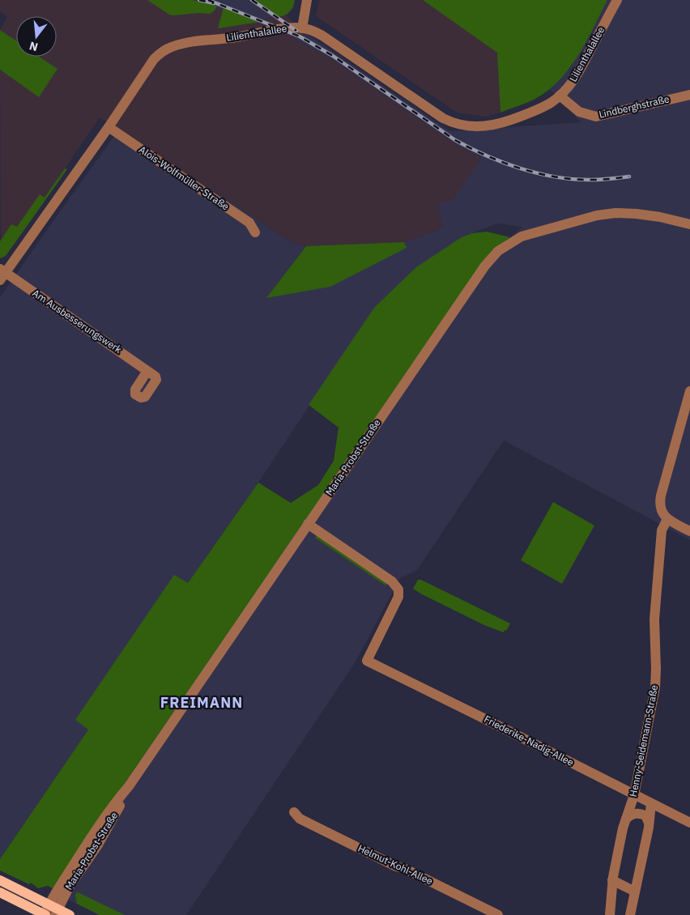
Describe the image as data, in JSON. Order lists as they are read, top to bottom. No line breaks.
{"streets":{"street":["Lilienthalallee","Lindberghstraße","Alois-Wolfmüller-Straße","Am Ausbesserungswerk","Maria-Probst-Straße","Friederike-Nadig-Allee","Henny-Seidemann-Straße","Helmut-Kohl-Allee"]},"crossings":[["Lilienthalallee","Lindberghstraße"],["Lilienthalallee","Alois-Wolfmüller-Straße"],["Lilienthalallee","Am Ausbesserungswerk"],["Maria-Probst-Straße","Friederike-Nadig-Allee"],["Friederike-Nadig-Allee","Henny-Seidemann-Straße"]],"districts":["FREIMANN"],"north":"bottom"}
